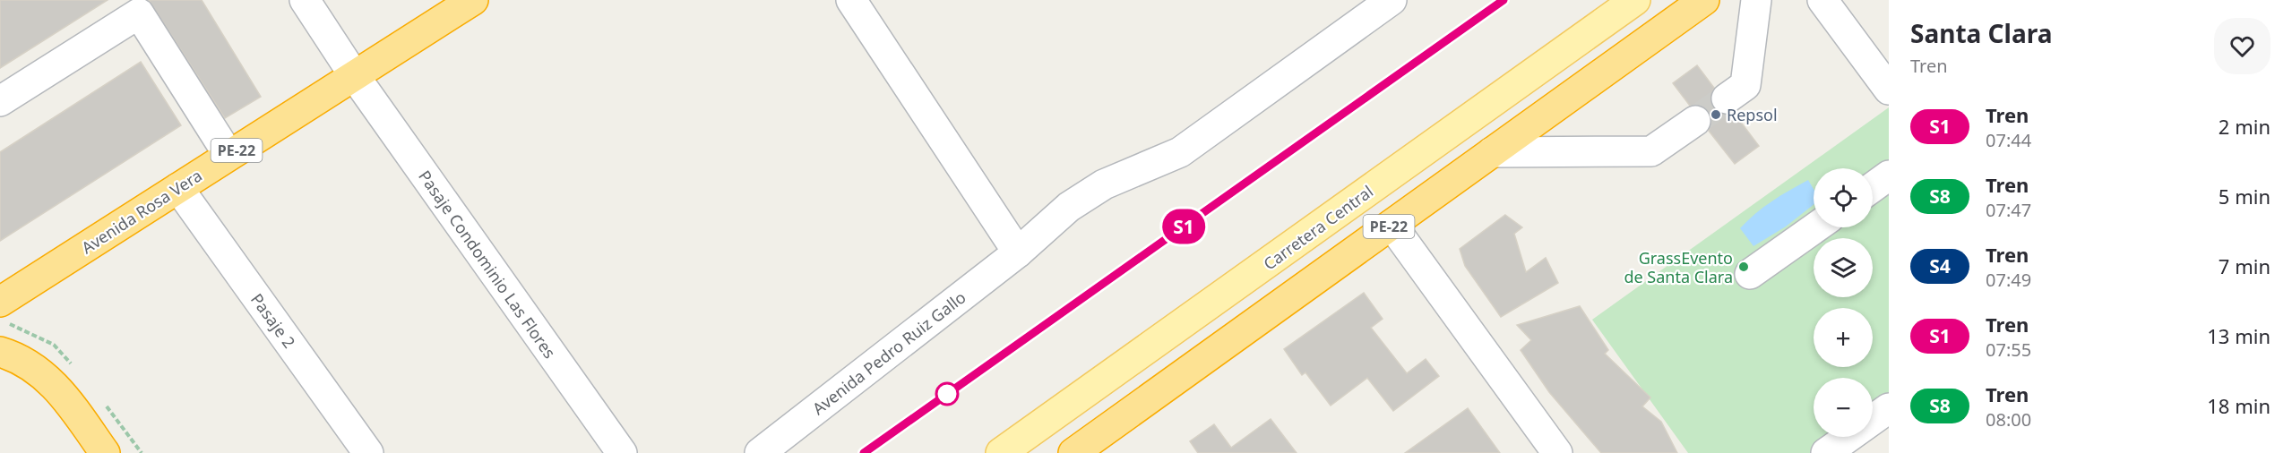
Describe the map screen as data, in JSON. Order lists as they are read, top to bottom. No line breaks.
{"streets":{"highway":["PE-22","Avenida Rosa Vera"],"main road":["Carretera Central"],"street":["Pasaje Condominio Las Flores","Pasaje 2","Avenida Pedro Ruiz Gallo"]},"crossings":[["Avenida Rosa Vera","Pasaje Condominio Las Flores"],["Avenida Rosa Vera","Pasaje 2"]],"places":["Repsol","GrassEvento de Santa Clara"],"page":{"on_map":"S1","heading":["Santa Clara","Tren"],"list":[{"mark":"S1","name":"Tren","note":"07:44","value":"2 min"},{"mark":"S8","name":"Tren","note":"07:47","value":"5 min"},{"mark":"S4","name":"Tren","note":"07:49","value":"7 min"},{"mark":"S1","name":"Tren","note":"07:55","value":"13 min"},{"mark":"S8","name":"Tren","note":"08:00","value":"18 min"}],"map_buttons":["+","−"]}}
